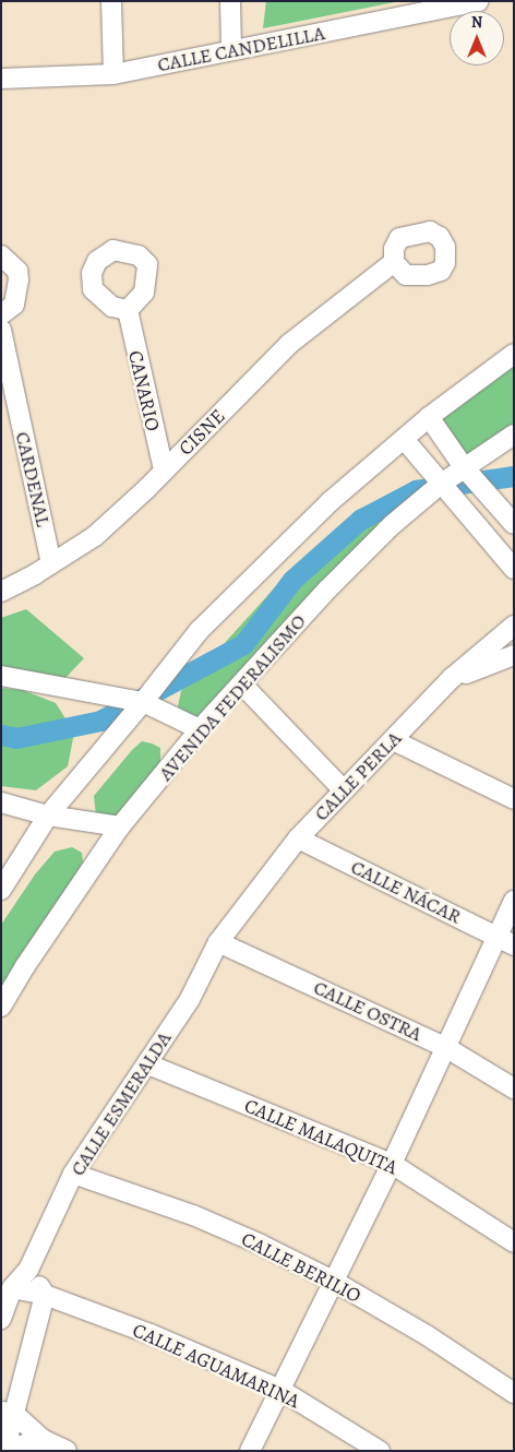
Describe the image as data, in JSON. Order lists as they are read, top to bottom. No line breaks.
{"streets":{"street":["CALLE CANDELILLA","CANARIO","CISNE","CARDENAL","AVENIDA FEDERALISMO","CALLE PERLA","CALLE NÁCAR","CALLE OSTRA","CALLE ESMERALDA","CALLE MALAQUITA","CALLE BERILIO","CALLE AGUAMARINA"]},"crossings":[["CANARIO","CISNE"],["CISNE","CARDENAL"],["CALLE PERLA","CALLE NÁCAR"],["CALLE PERLA","CALLE OSTRA"],["CALLE PERLA","CALLE ESMERALDA"],["CALLE OSTRA","CALLE ESMERALDA"],["CALLE ESMERALDA","CALLE MALAQUITA"],["CALLE ESMERALDA","CALLE BERILIO"],["CALLE ESMERALDA","CALLE AGUAMARINA"]],"north":"top"}
